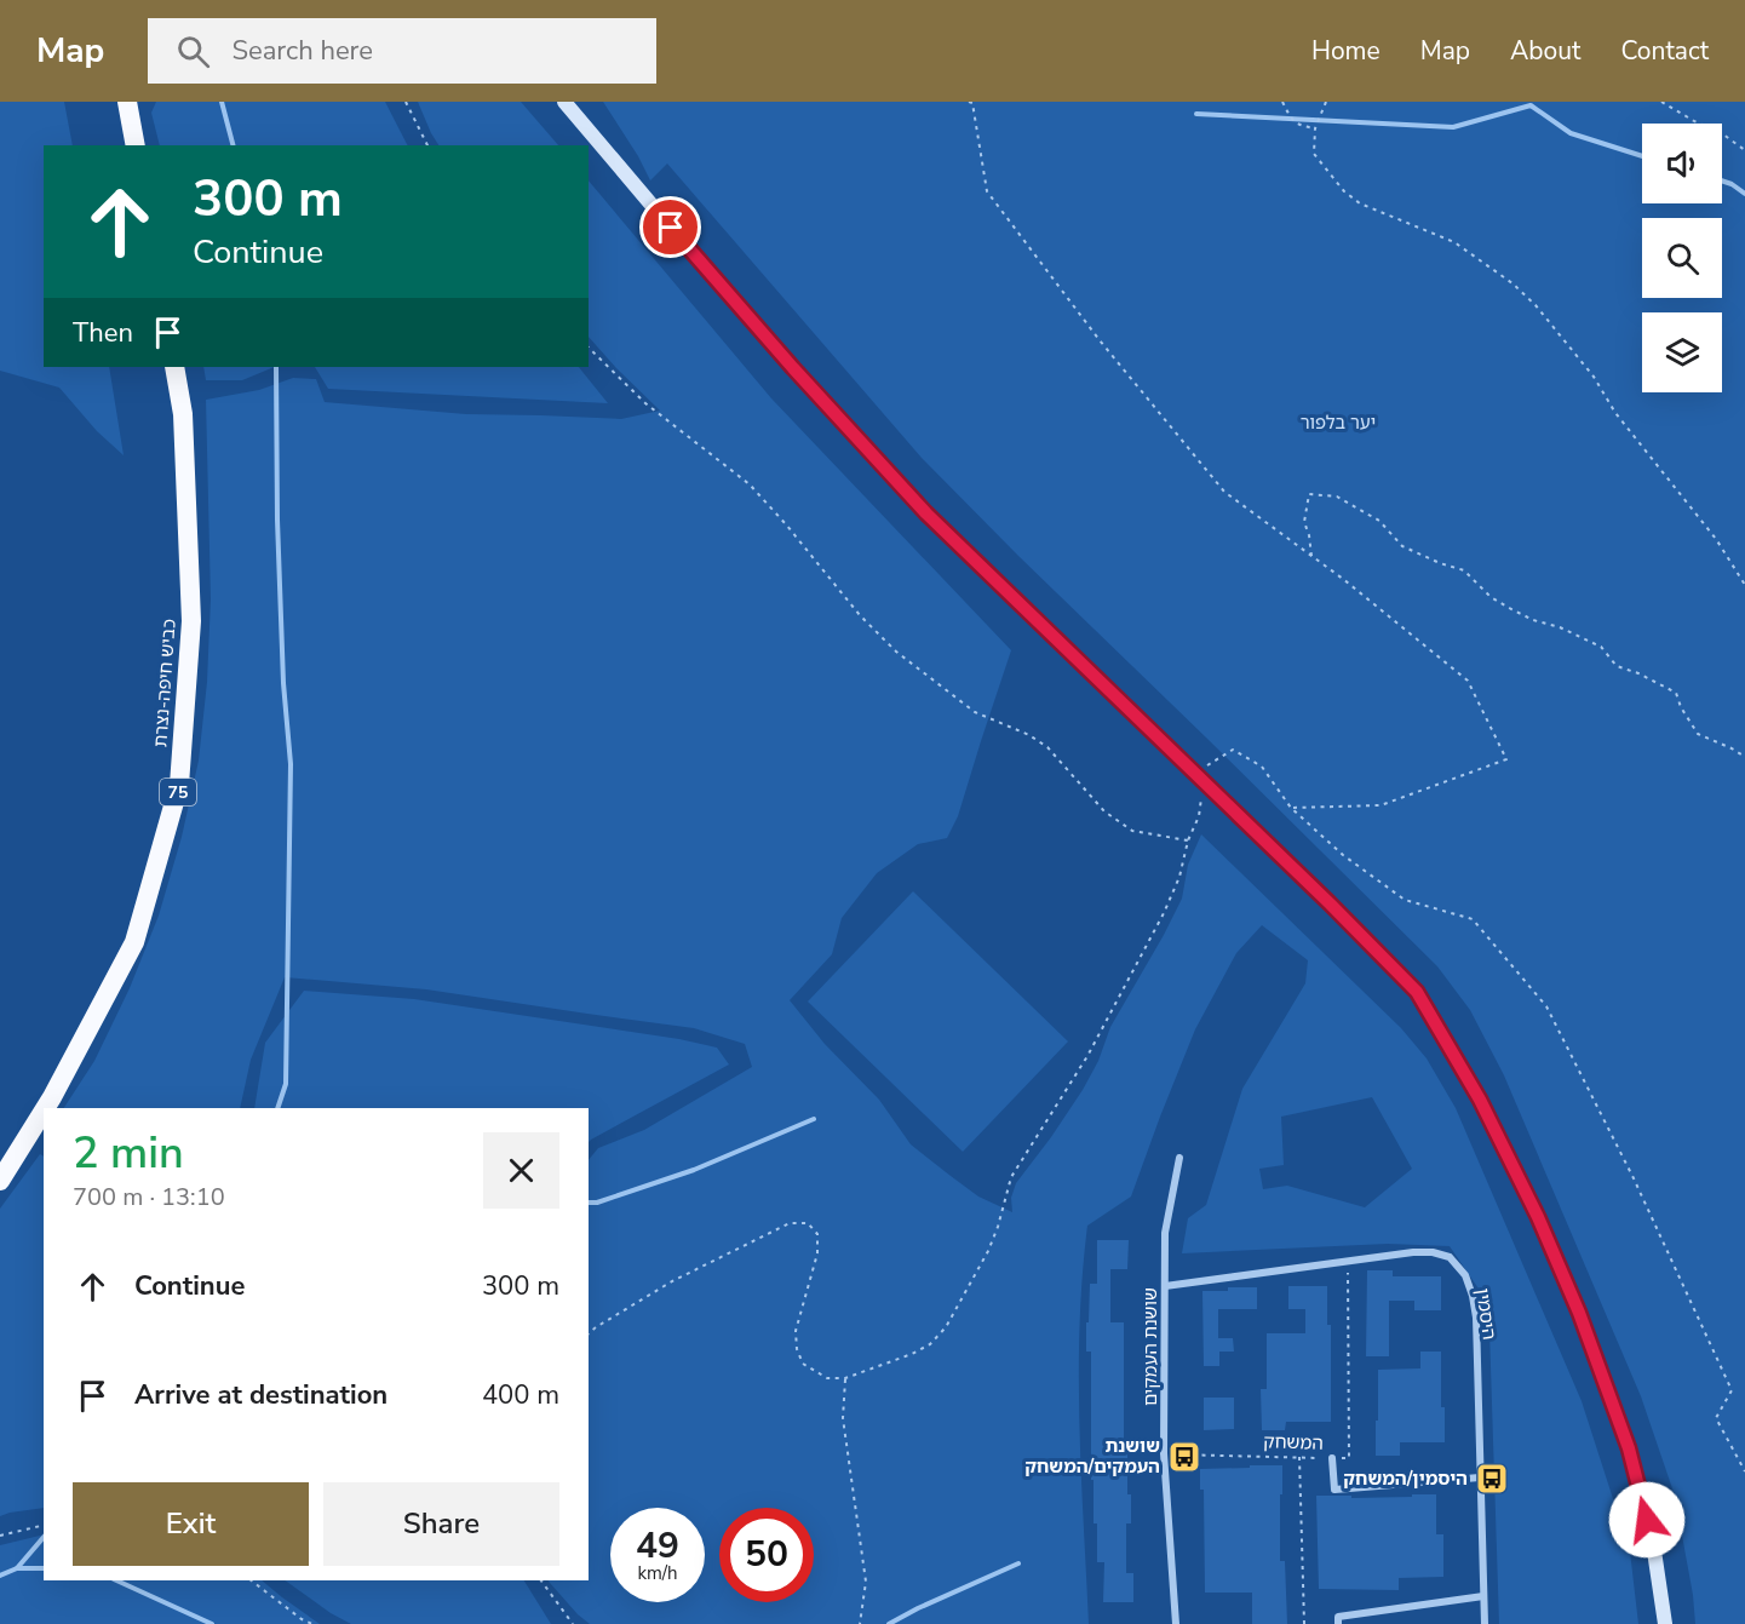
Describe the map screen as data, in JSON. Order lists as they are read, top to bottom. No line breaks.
{"streets":{"highway":["כביש חיפה-נצרת","75"],"street":["היסמין","שושנת העמקים","המשחק"]},"crossings":[["היסמין","שושנת העמקים"],["היסמין","המשחק"],["שושנת העמקים","המשחק"]],"parks":["יער בלפור"],"places":{"bus stop":["שושנת העמקים/המשחק","היסמין/המשחק"]},"page":{"header":"Map","search":"Search here","nav":["Home","Map","About","Contact"],"turn":["300 m","Continue"],"then":"Then","heading":["2 min","700 m · 13:10"],"list":[{"name":"Continue","value":"300 m"},{"name":"Arrive at destination","value":"400 m"}],"buttons":["Exit","Share"],"speed":"49 km/h","limit":"50"}}
